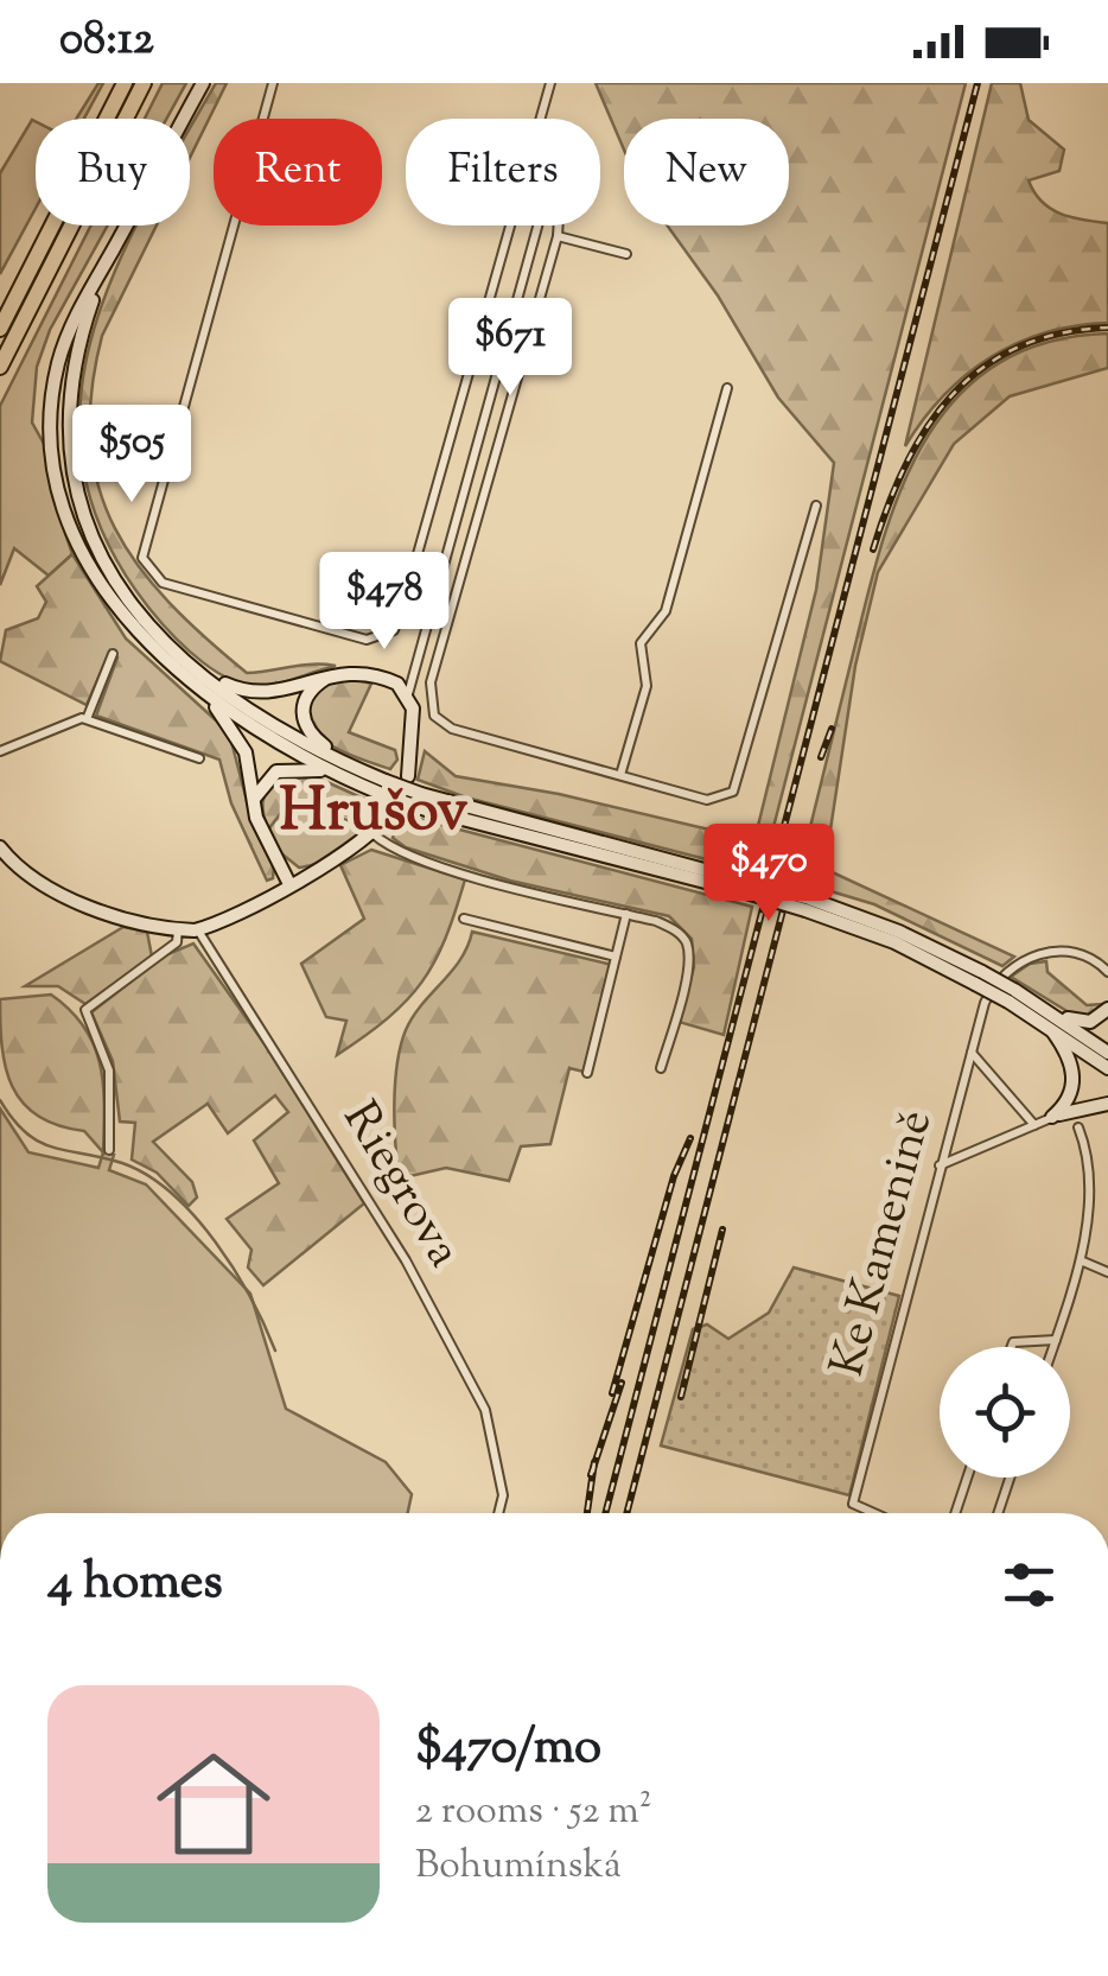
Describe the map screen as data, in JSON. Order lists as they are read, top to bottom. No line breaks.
{"streets":{"street":["Riegrova","Ke Kamenině"]},"districts":["Hrušov"],"page":{"status":"08:12","chip":["Buy","Rent","Filters","New"],"price":["$671","$505","$478","$470"],"heading":"4 homes","list":[{"name":"$470/mo","note":"2 rooms · 52 m² · Bohumínská"}]}}
